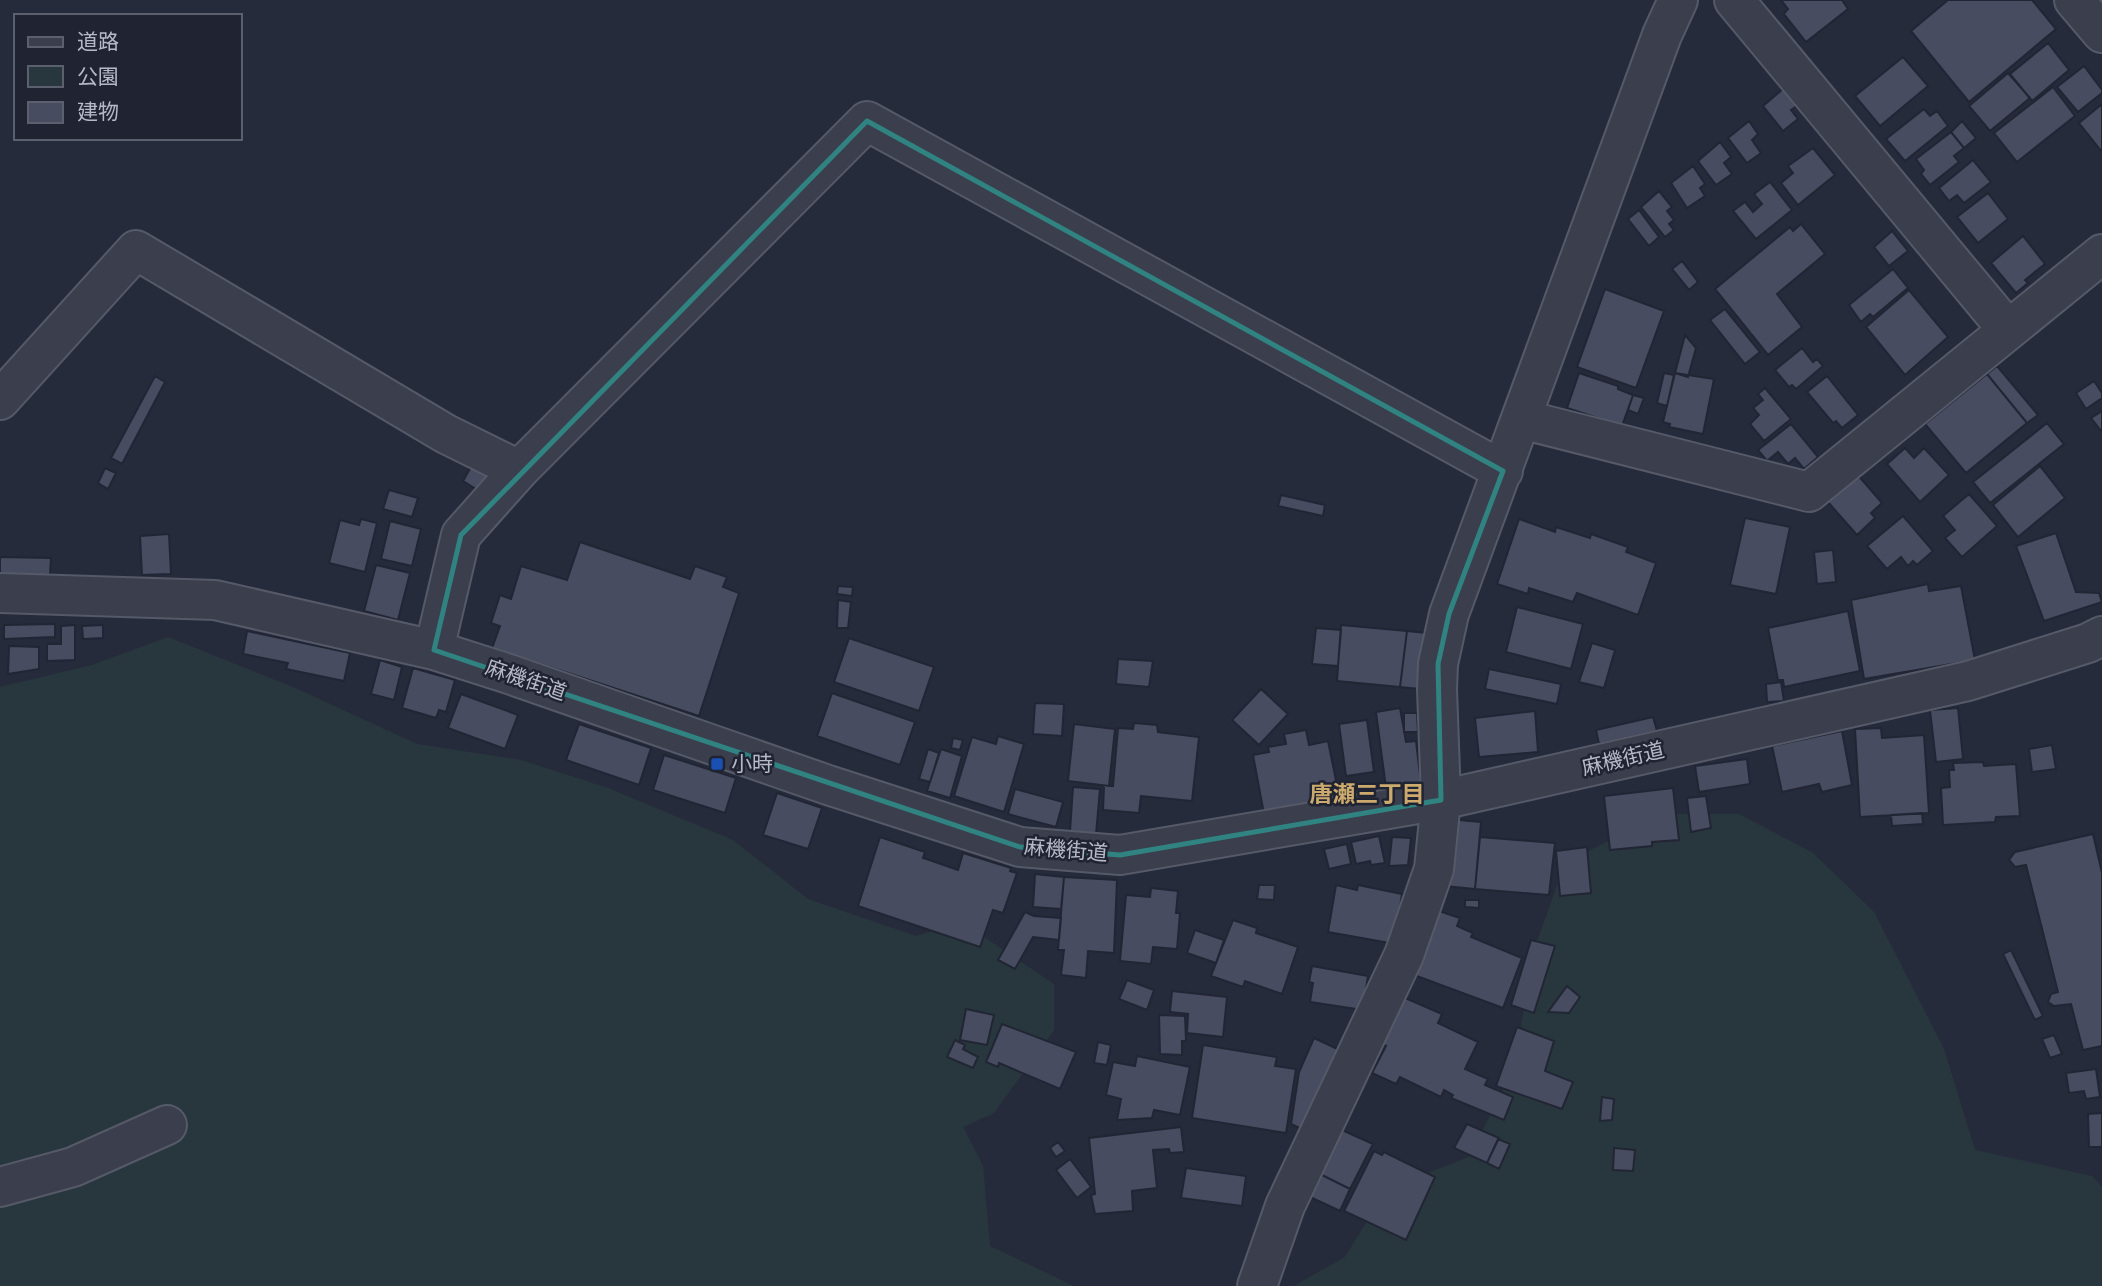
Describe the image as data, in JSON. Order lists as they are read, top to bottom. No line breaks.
{"streets":{"street":["麻機街道"]},"districts":["唐瀬三丁目"],"places":{"transit":["小時"]},"legend":["道路","公園","建物"]}
